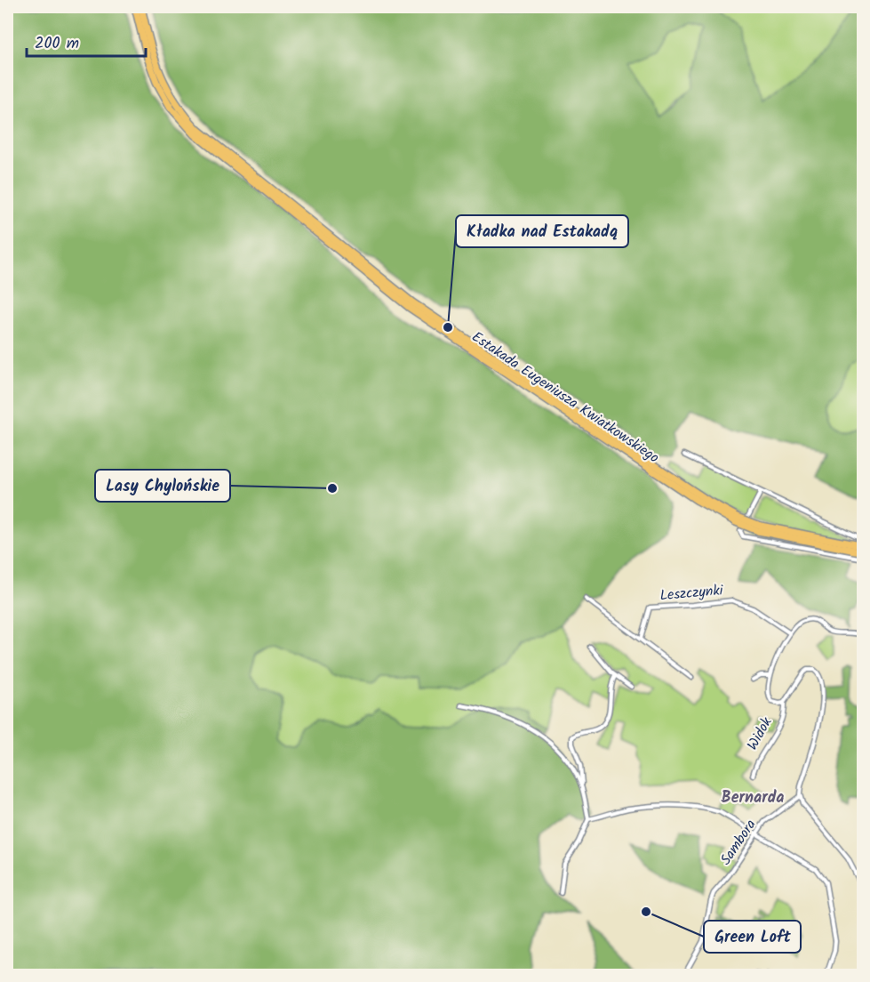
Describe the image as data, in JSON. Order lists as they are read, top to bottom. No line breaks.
{"streets":{"highway":["Estakada Eugeniusza Kwiatkowskiego"],"street":["Leszczynki","Widok","Sambora"]},"crossings":[["Widok","Sambora"]],"districts":["Bernarda"],"places":["Kładka nad Estakadą","Lasy Chylońskie","Green Loft"],"scale_bar":"200 m"}
